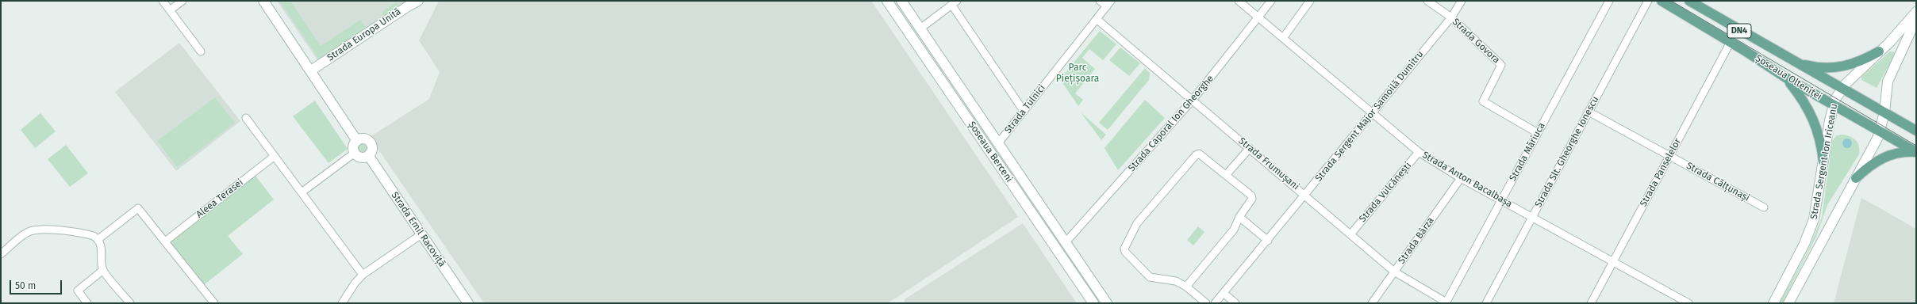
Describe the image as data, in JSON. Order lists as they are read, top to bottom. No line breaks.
{"streets":{"main road":["DN4","Strada Europa Unită","Șoseaua Olteniței","Șoseaua Berceni","Strada Sergent Ion Iriceanu","Strada Emil Racoviță"],"street":["Strada Govora","Strada Tulnici","Strada Sergent Major Samoilă Dumitru","Strada Caporal Ion Gheorghe","Strada Măriuca","Strada Slt. Gheorghe Ionescu","Strada Frumușani","Strada Panselelor","Strada Anton Bacalbașa","Strada Călțunași","Strada Vulcănești","Aleea Terasei","Strada Bârza"]},"crossings":[["Strada Govora","Strada Sergent Major Samoilă Dumitru"],["Strada Govora","Strada Măriuca"],["Șoseaua Olteniței","Strada Sergent Ion Iriceanu"],["Șoseaua Olteniței","Strada Panselelor"],["Strada Tulnici","Șoseaua Berceni"],["Strada Tulnici","Strada Frumușani"],["Strada Sergent Major Samoilă Dumitru","Strada Frumușani"],["Strada Sergent Major Samoilă Dumitru","Strada Anton Bacalbașa"],["Strada Caporal Ion Gheorghe","Șoseaua Berceni"],["Strada Caporal Ion Gheorghe","Strada Frumușani"],["Strada Caporal Ion Gheorghe","Strada Anton Bacalbașa"],["Strada Măriuca","Strada Frumușani"],["Strada Măriuca","Strada Anton Bacalbașa"],["Strada Slt. Gheorghe Ionescu","Strada Anton Bacalbașa"],["Strada Slt. Gheorghe Ionescu","Strada Călțunași"],["Strada Frumușani","Strada Vulcănești"],["Strada Frumușani","Strada Bârza"],["Strada Panselelor","Strada Anton Bacalbașa"],["Strada Panselelor","Strada Călțunași"],["Strada Anton Bacalbașa","Strada Vulcănești"],["Strada Anton Bacalbașa","Strada Bârza"]],"parks":["Parc Piețișoara"],"scale_bar":"50 m"}
